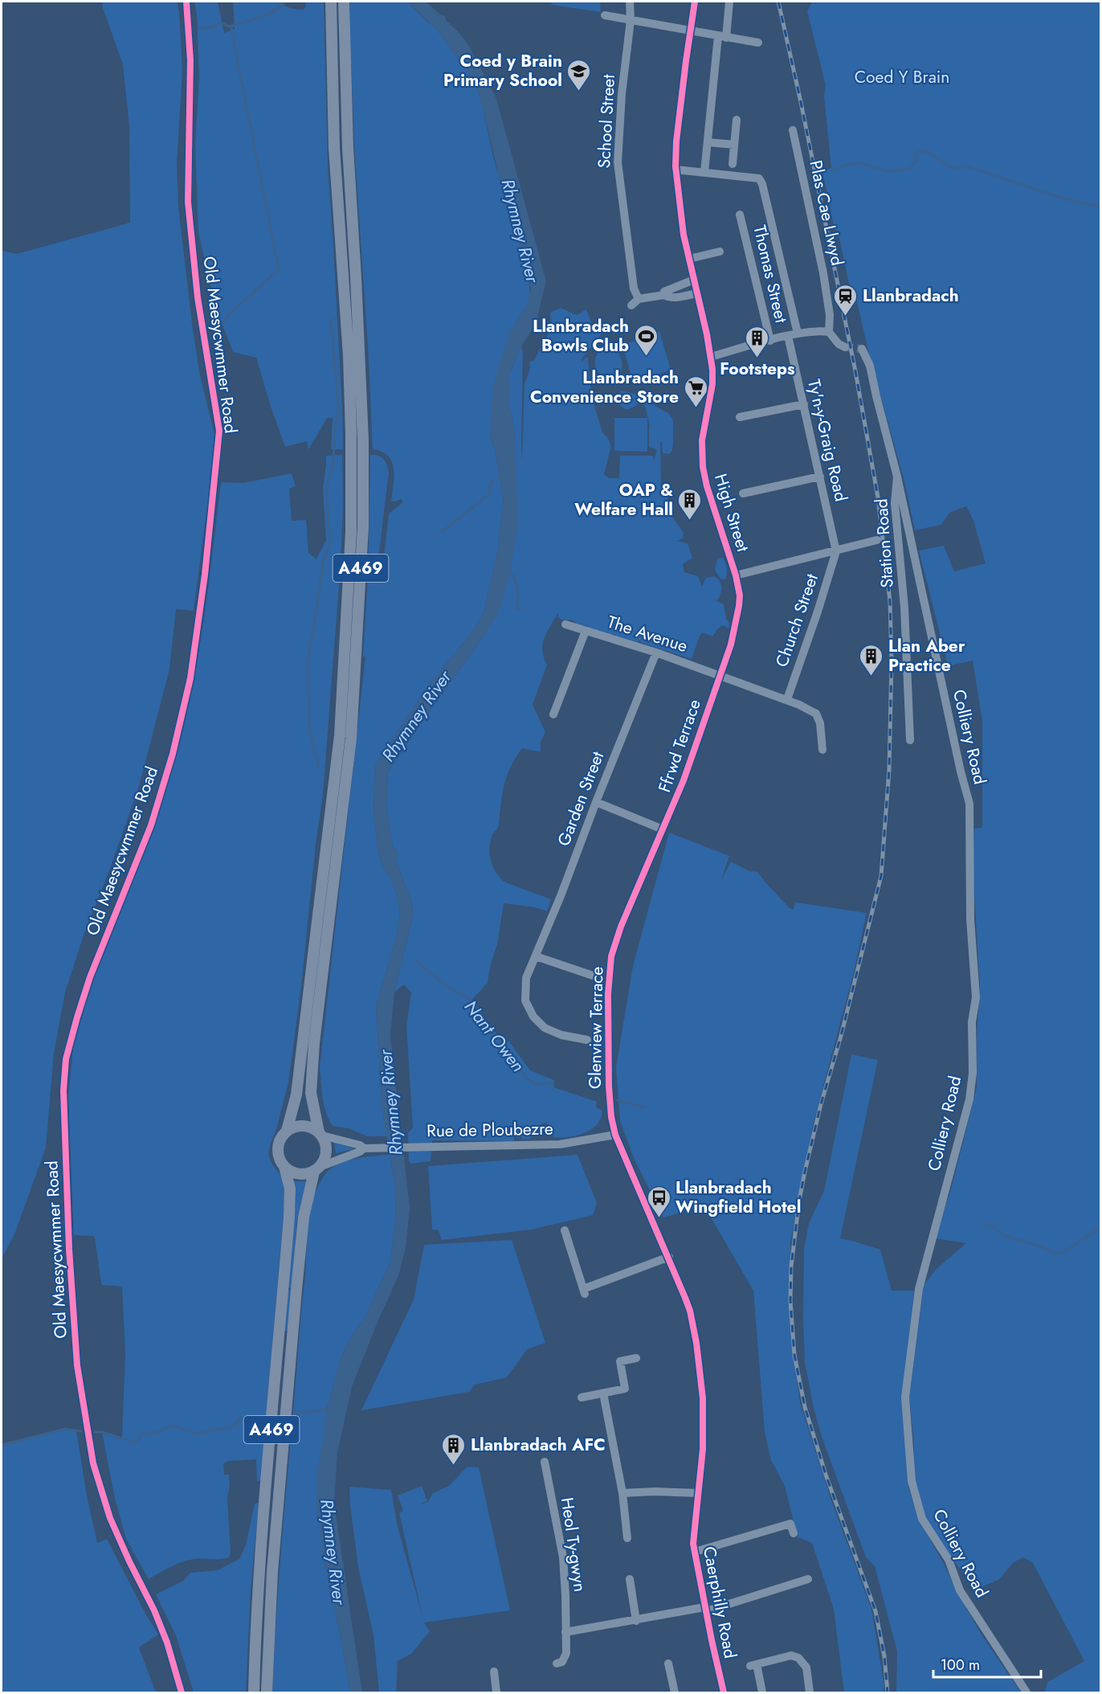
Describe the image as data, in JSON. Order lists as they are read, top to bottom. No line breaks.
{"streets":{"main road":["A469"],"street":["School Street","Plas Cae Llwyd","Thomas Street","Old Maesycwmmer Road","Ty'n-y-Graig Road","High Street","Station Road","Church Street","The Avenue","Colliery Road","Ffrwd Terrace","Garden Street","Glenview Terrace","Rue de Ploubezre","Heol Ty-gwyn","Caerphilly Road"]},"crossings":[["Ty'n-y-Graig Road","Church Street"],["High Street","The Avenue"],["High Street","Ffrwd Terrace"],["Station Road","Colliery Road"],["A469","Rue de Ploubezre"],["Church Street","The Avenue"],["The Avenue","Ffrwd Terrace"],["The Avenue","Garden Street"],["Ffrwd Terrace","Glenview Terrace"],["Glenview Terrace","Rue de Ploubezre"],["Glenview Terrace","Caerphilly Road"]],"water":["Rhymney River","Nant Owen"],"parks":["Coed Y Brain"],"places":{"school or university":["Coed y Brain Primary School"],"station":["Llanbradach"],"sports":["Llanbradach Bowls Club"],"building":["Footsteps","OAP & Welfare Hall","Llan Aber Practice","Llanbradach AFC"],"supermarket":["Llanbradach Convenience Store"],"bus stop":["Llanbradach Wingfield Hotel"]},"scale_bar":"100 m"}
